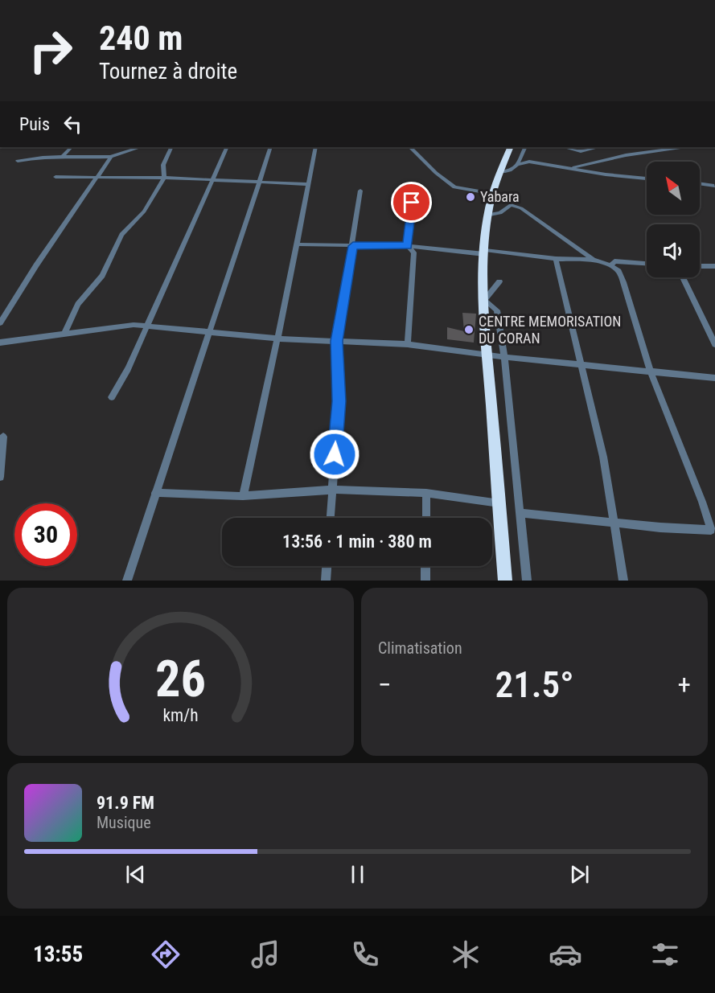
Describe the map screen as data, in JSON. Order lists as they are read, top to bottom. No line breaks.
{"places":["Yabara","CENTRE MEMORISATION DU CORAN"],"north":"top left","page":{"turn":["240 m","Tournez à droite"],"then":"Puis","limit":"30","trip":"13:56 · 1 min · 380 m","tile":"Climatisation","heat":["−","21.5°","+"],"song":["91.9 FM","Musique"],"tabs":"13:55","gauge":["26","km/h"]}}
